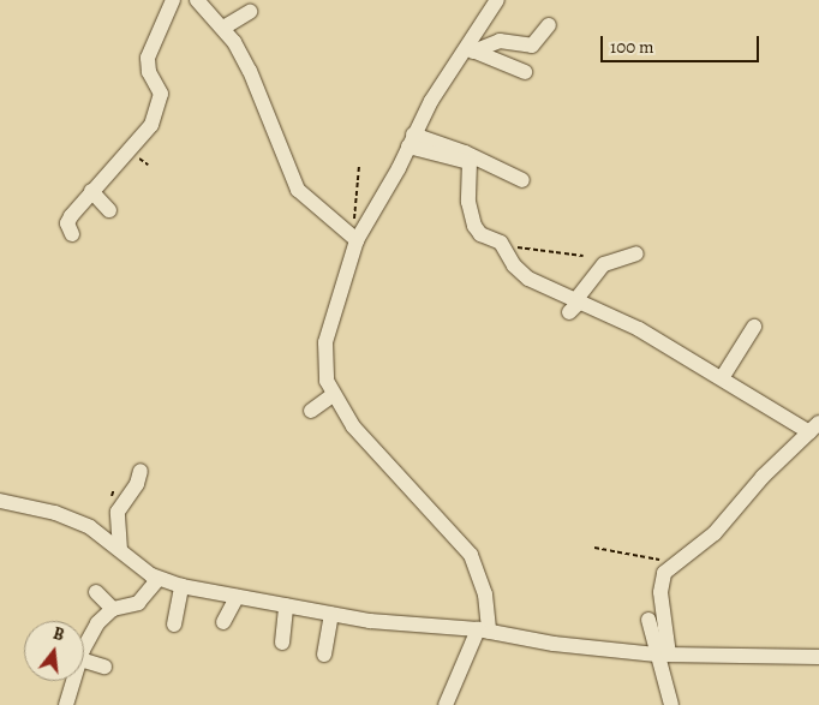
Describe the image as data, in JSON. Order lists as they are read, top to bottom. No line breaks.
{"scale_bar":"100 m","north":"top"}
